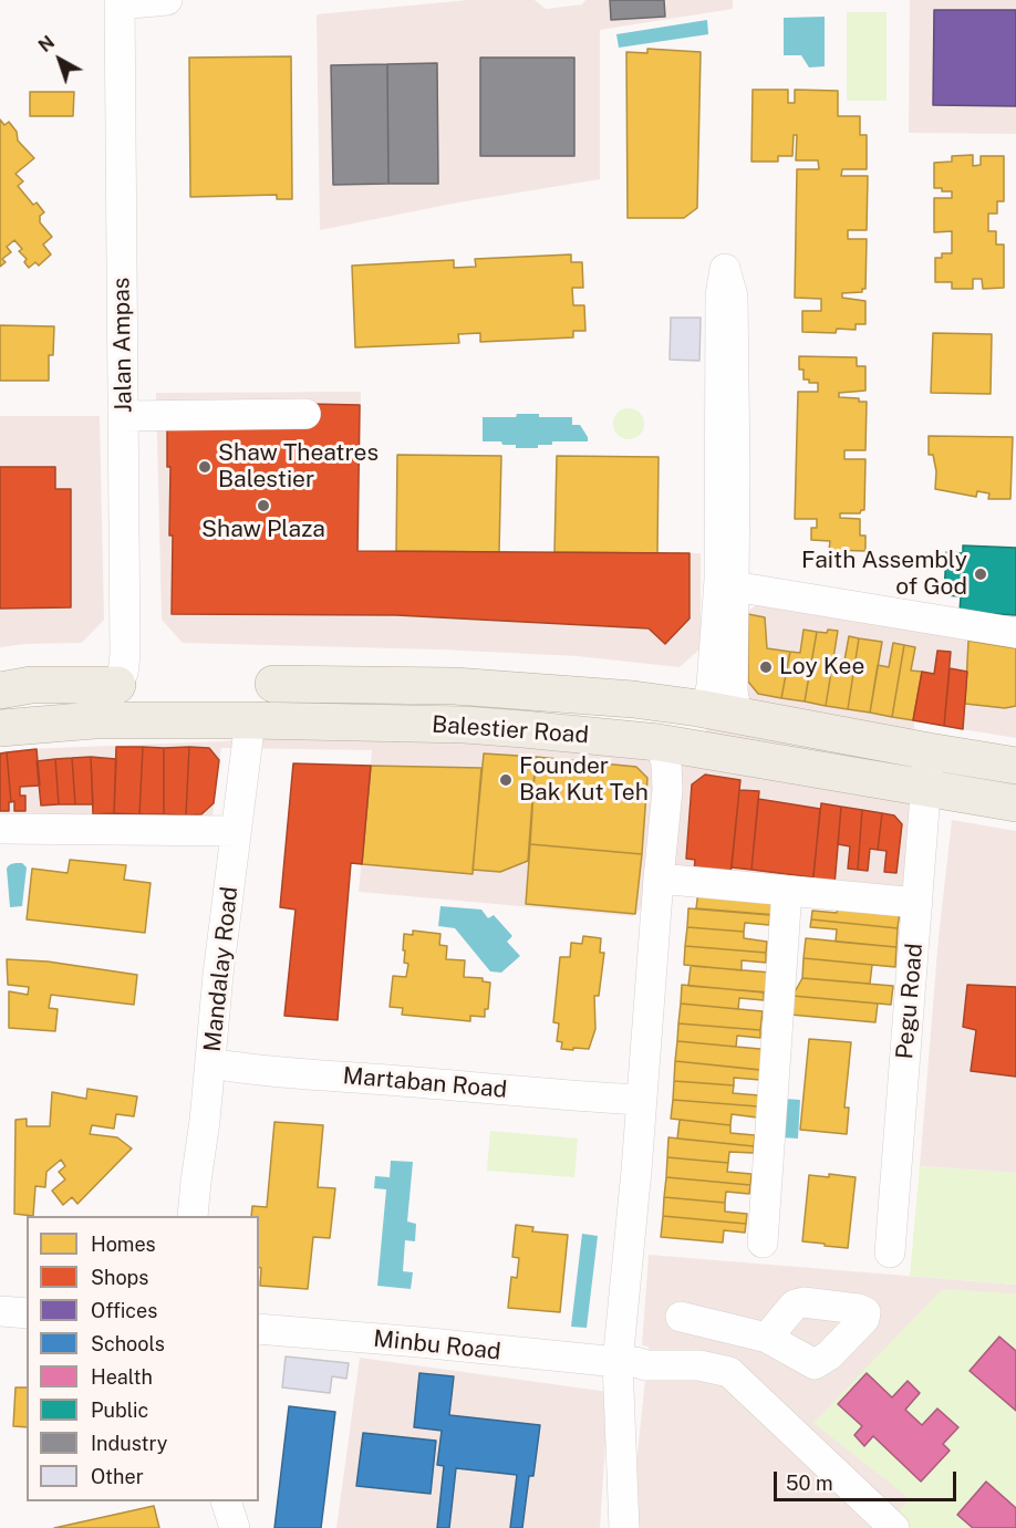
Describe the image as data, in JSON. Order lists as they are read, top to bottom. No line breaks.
{"streets":{"main road":["Balestier Road"],"street":["Jalan Ampas","Mandalay Road","Pegu Road","Martaban Road","Minbu Road"]},"crossings":[["Balestier Road","Mandalay Road"],["Balestier Road","Pegu Road"],["Mandalay Road","Martaban Road"]],"places":["Shaw Theatres Balestier","Shaw Plaza","Faith Assembly of God","Loy Kee","Founder Bak Kut Teh"],"legend":["Homes","Shops","Offices","Schools","Health","Public","Industry","Other"],"scale_bar":"50 m","north":"top left"}
